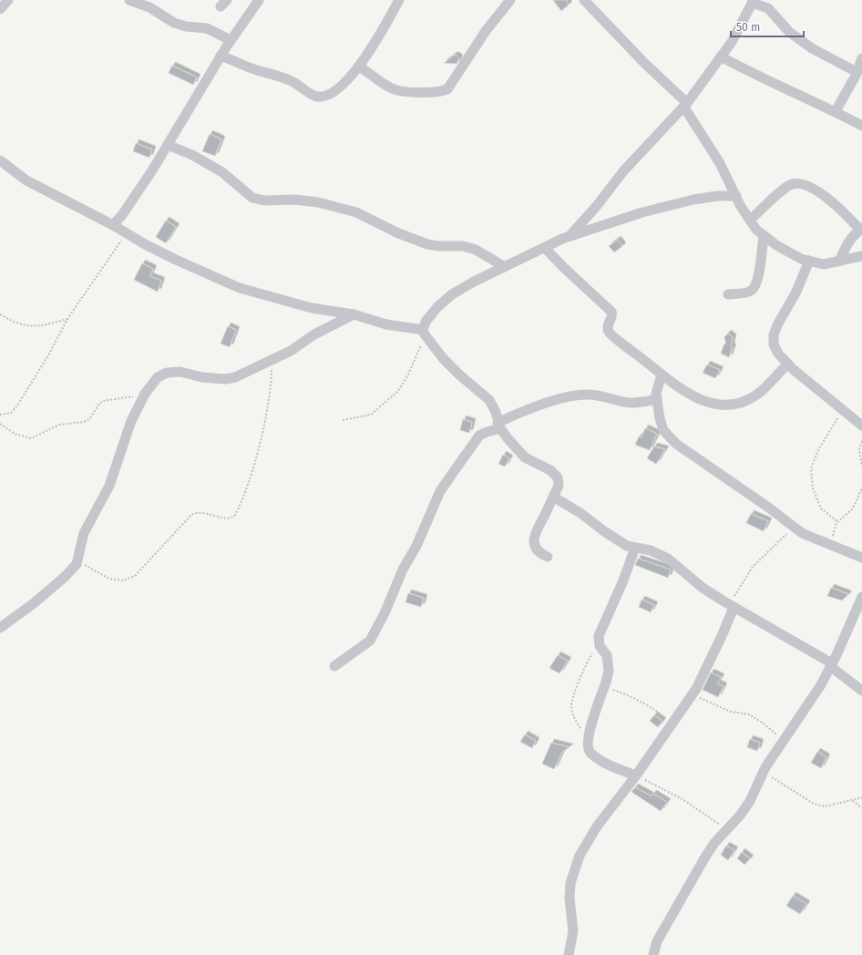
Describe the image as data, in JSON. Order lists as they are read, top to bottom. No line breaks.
{"scale_bar":"50 m"}
